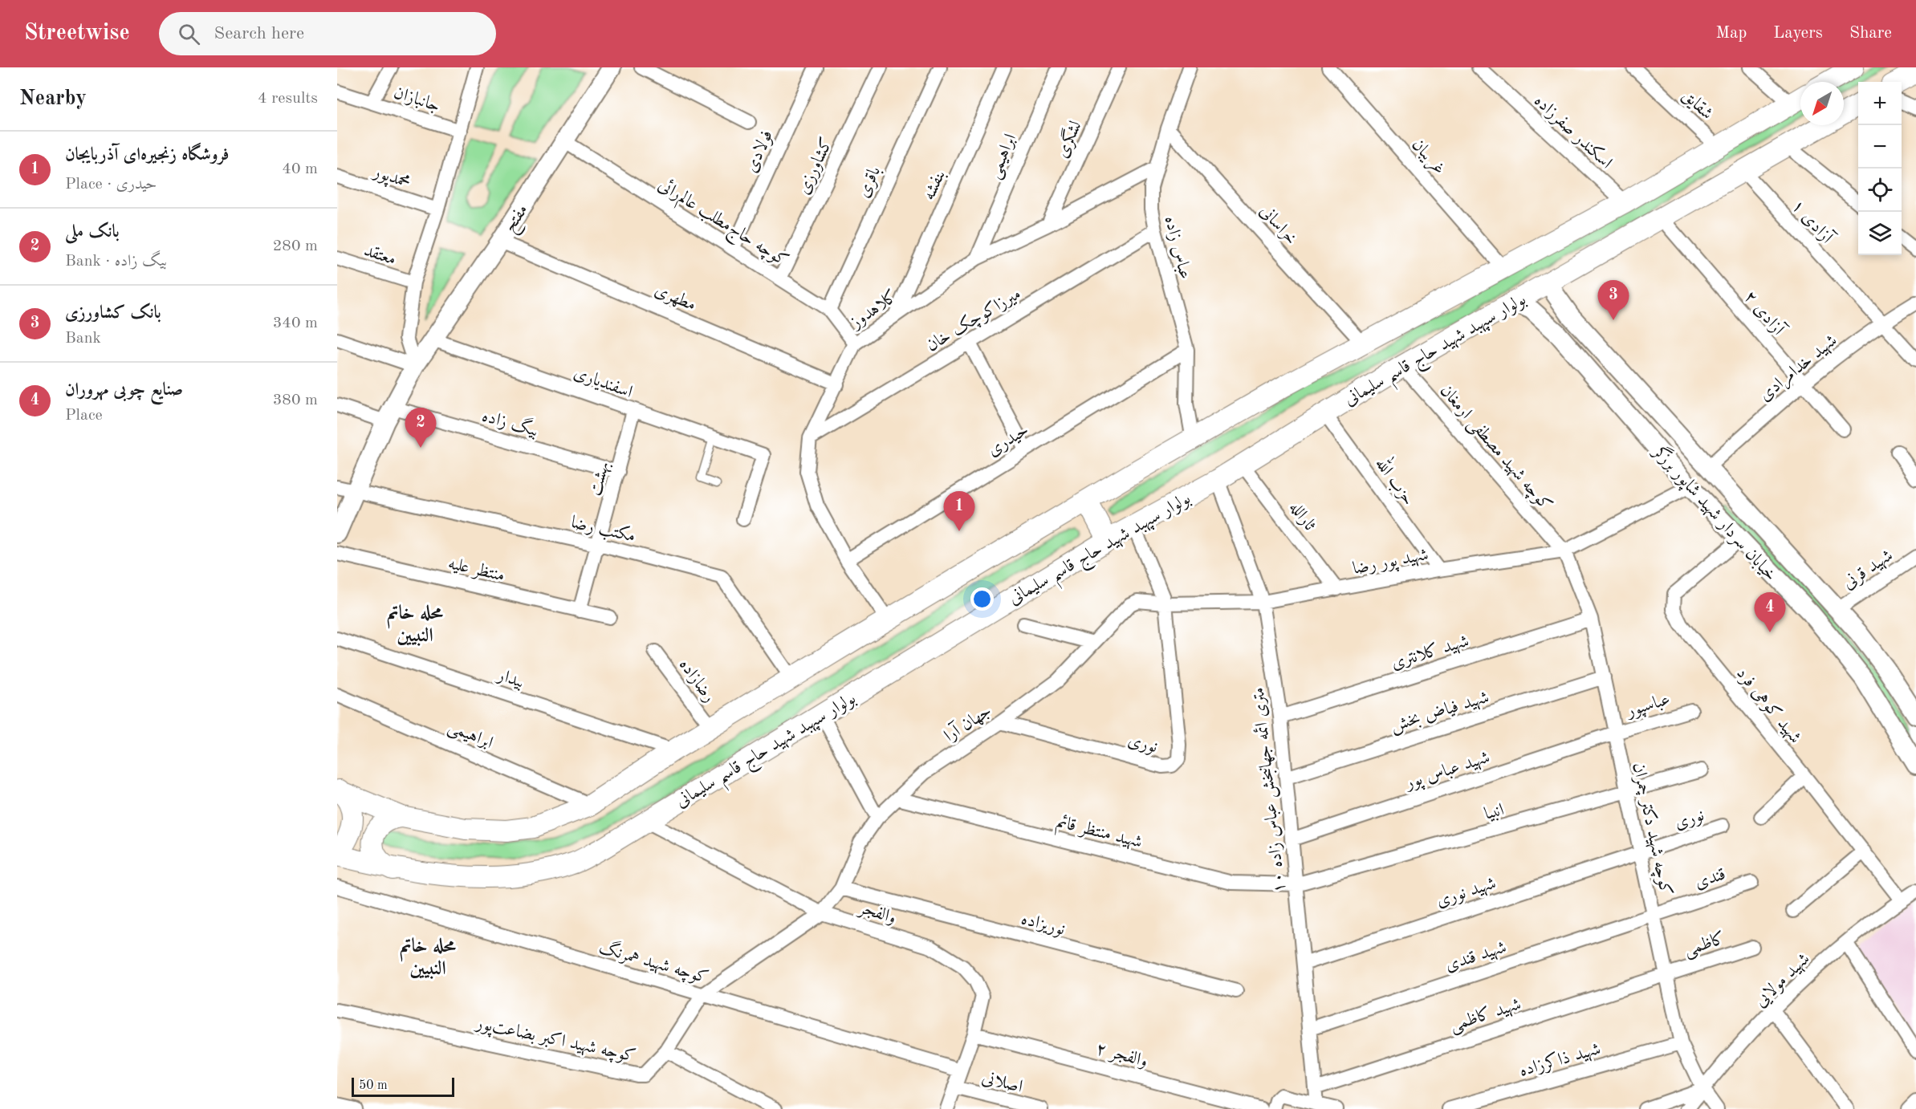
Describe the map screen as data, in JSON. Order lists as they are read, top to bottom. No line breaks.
{"streets":{"main road":["مفتح","بولوار سپهبد شهید حاج قاسم سلیمانی","خیابان سردار شهید شاپور برزگر"],"street":["جانبازان","شقایق","اسکندر صفرزاده","لشگری","فولادی","ابراهیمی","غریبان","کشاورزی","محمدپور","باقری","بنفشه","آزادی ۱","کوچه حاج‌مطلب عالم‌رائی","خراسانی","عباس زاده","معتقد","مطهری","کلاهدوز","آزادی ۲","میرزاکوچک خان","شهید خدامرادی","اسفندیاری","بیگ زاده","حیدری","کوچه شهید مصطفی ارمغان","بهشت","حزب الله","ثارالله","مکتب رضا","شهید پور رضا","منتظر علیه","شهید قرنی","شهید کلانتری","بیدار","رضازاده","عباسپور","شهید کوهی فرد","شهید فیاض بخش","جهان آرا","نوری","شهید عباس پور","۱۰ متری ائمه جهانبخش عباس زاده","انبیا","کوچه شهید دکتر چمران","شهید منتظر قائم","قندی","شهید نوری","والفجر","نوریزاده","کاظمی","شهید قندی","کوچه شهید همرنگ","شهید مولایی","شهید کاظمی","کوچه شهید اکبر بضاعت‌پور","والفجر ۲","شهید ذاکرزاده","اصلانی"]},"crossings":[["شقایق","بولوار سپهبد شهید حاج قاسم سلیمانی"],["اسکندر صفرزاده","بولوار سپهبد شهید حاج قاسم سلیمانی"],["لشگری","کلاهدوز"],["فولادی","کوچه حاج‌مطلب عالم‌رائی"],["ابراهیمی","کلاهدوز"],["ابراهیمی","بولوار سپهبد شهید حاج قاسم سلیمانی"],["غریبان","بولوار سپهبد شهید حاج قاسم سلیمانی"],["کشاورزی","کوچه حاج‌مطلب عالم‌رائی"],["باقری","کوچه حاج‌مطلب عالم‌رائی"],["بنفشه","کلاهدوز"],["مفتح","کوچه حاج‌مطلب عالم‌رائی"],["مفتح","مطهری"],["مفتح","اسفندیاری"],["مفتح","بیگ زاده"],["مفتح","مکتب رضا"],["آزادی ۱","بولوار سپهبد شهید حاج قاسم سلیمانی"],["آزادی ۱","شهید خدامرادی"],["کوچه حاج‌مطلب عالم‌رائی","کلاهدوز"],["خراسانی","عباس زاده"],["خراسانی","بولوار سپهبد شهید حاج قاسم سلیمانی"],["عباس زاده","کلاهدوز"],["عباس زاده","میرزاکوچک خان"],["عباس زاده","بولوار سپهبد شهید حاج قاسم سلیمانی"],["عباس زاده","حیدری"],["مطهری","کلاهدوز"],["کلاهدوز","میرزاکوچک خان"],["کلاهدوز","بولوار سپهبد شهید حاج قاسم سلیمانی"],["کلاهدوز","حیدری"],["آزادی ۲","بولوار سپهبد شهید حاج قاسم سلیمانی"],["آزادی ۲","شهید خدامرادی"],["بولوار سپهبد شهید حاج قاسم سلیمانی","کوچه شهید مصطفی ارمغان"],["بولوار سپهبد شهید حاج قاسم سلیمانی","حزب الله"],["بولوار سپهبد شهید حاج قاسم سلیمانی","خیابان سردار شهید شاپور برزگر"],["بولوار سپهبد شهید حاج قاسم سلیمانی","ثارالله"],["بولوار سپهبد شهید حاج قاسم سلیمانی","مکتب رضا"],["بولوار سپهبد شهید حاج قاسم سلیمانی","بیدار"],["بولوار سپهبد شهید حاج قاسم سلیمانی","رضازاده"],["بولوار سپهبد شهید حاج قاسم سلیمانی","۱۰ متری ائمه جهانبخش عباس زاده"],["بولوار سپهبد شهید حاج قاسم سلیمانی","والفجر"],["شهید خدامرادی","خیابان سردار شهید شاپور برزگر"],["اسفندیاری","بهشت"],["بیگ زاده","بهشت"],["کوچه شهید مصطفی ارمغان","شهید پور رضا"],["کوچه شهید مصطفی ارمغان","کوچه شهید دکتر چمران"],["بهشت","مکتب رضا"],["بهشت","منتظر علیه"],["حزب الله","شهید پور رضا"],["خیابان سردار شهید شاپور برزگر","شهید پور رضا"],["خیابان سردار شهید شاپور برزگر","شهید قرنی"],["خیابان سردار شهید شاپور برزگر","شهید کوهی فرد"],["ثارالله","شهید پور رضا"],["شهید پور رضا","جهان آرا"],["شهید پور رضا","نوری"],["شهید پور رضا","۱۰ متری ائمه جهانبخش عباس زاده"],["شهید پور رضا","کوچه شهید دکتر چمران"],["شهید کلانتری","۱۰ متری ائمه جهانبخش عباس زاده"],["شهید کلانتری","کوچه شهید دکتر چمران"],["عباسپور","شهید عباس پور"],["عباسپور","کوچه شهید دکتر چمران"],["شهید کوهی فرد","شهید مولایی"],["شهید فیاض بخش","۱۰ متری ائمه جهانبخش عباس زاده"],["شهید فیاض بخش","کوچه شهید دکتر چمران"],["جهان آرا","نوری"],["جهان آرا","شهید منتظر قائم"],["جهان آرا","والفجر"],["جهان آرا","نوریزاده"],["جهان آرا","کوچه شهید همرنگ"],["جهان آرا","کوچه شهید اکبر بضاعت‌پور"],["نوری","کوچه شهید دکتر چمران"],["نوری","شهید نوری"],["شهید عباس پور","۱۰ متری ائمه جهانبخش عباس زاده"],["شهید عباس پور","کوچه شهید دکتر چمران"],["۱۰ متری ائمه جهانبخش عباس زاده","انبیا"],["۱۰ متری ائمه جهانبخش عباس زاده","شهید منتظر قائم"],["۱۰ متری ائمه جهانبخش عباس زاده","شهید نوری"],["۱۰ متری ائمه جهانبخش عباس زاده","شهید قندی"],["۱۰ متری ائمه جهانبخش عباس زاده","شهید کاظمی"],["انبیا","کوچه شهید دکتر چمران"],["انبیا","شهید منتظر قائم"],["کوچه شهید دکتر چمران","قندی"],["کوچه شهید دکتر چمران","شهید نوری"],["کوچه شهید دکتر چمران","کاظمی"],["کوچه شهید دکتر چمران","شهید قندی"],["کوچه شهید دکتر چمران","شهید مولایی"],["کوچه شهید دکتر چمران","شهید کاظمی"],["کوچه شهید دکتر چمران","شهید ذاکرزاده"],["قندی","شهید قندی"],["والفجر","کوچه شهید همرنگ"],["والفجر","والفجر ۲"],["والفجر","اصلانی"],["کاظمی","شهید کاظمی"],["کوچه شهید همرنگ","کوچه شهید اکبر بضاعت‌پور"]],"districts":["محله خاتم النبیین","محله خاتم النبیین"],"scale_bar":"50 m","north":"bottom left","page":{"header":"Streetwise","search":"Search here","nav":["Map","Layers","Share"],"heading":["Nearby","4 results"],"map_buttons":["+","−"],"list":[{"mark":"1","name":"فروشگاه زنجیره‌ای آذربایجان","note":"Place · حیدری","value":"40 m"},{"mark":"2","name":"بانک ملی","note":"Bank · بیگ زاده","value":"280 m"},{"mark":"3","name":"بانک کشاورزی","note":"Bank","value":"340 m"},{"mark":"4","name":"صنایع چوبی مهروران","note":"Place","value":"380 m"}],"pins":["3","2","1","4"],"scale":"50 m"}}
